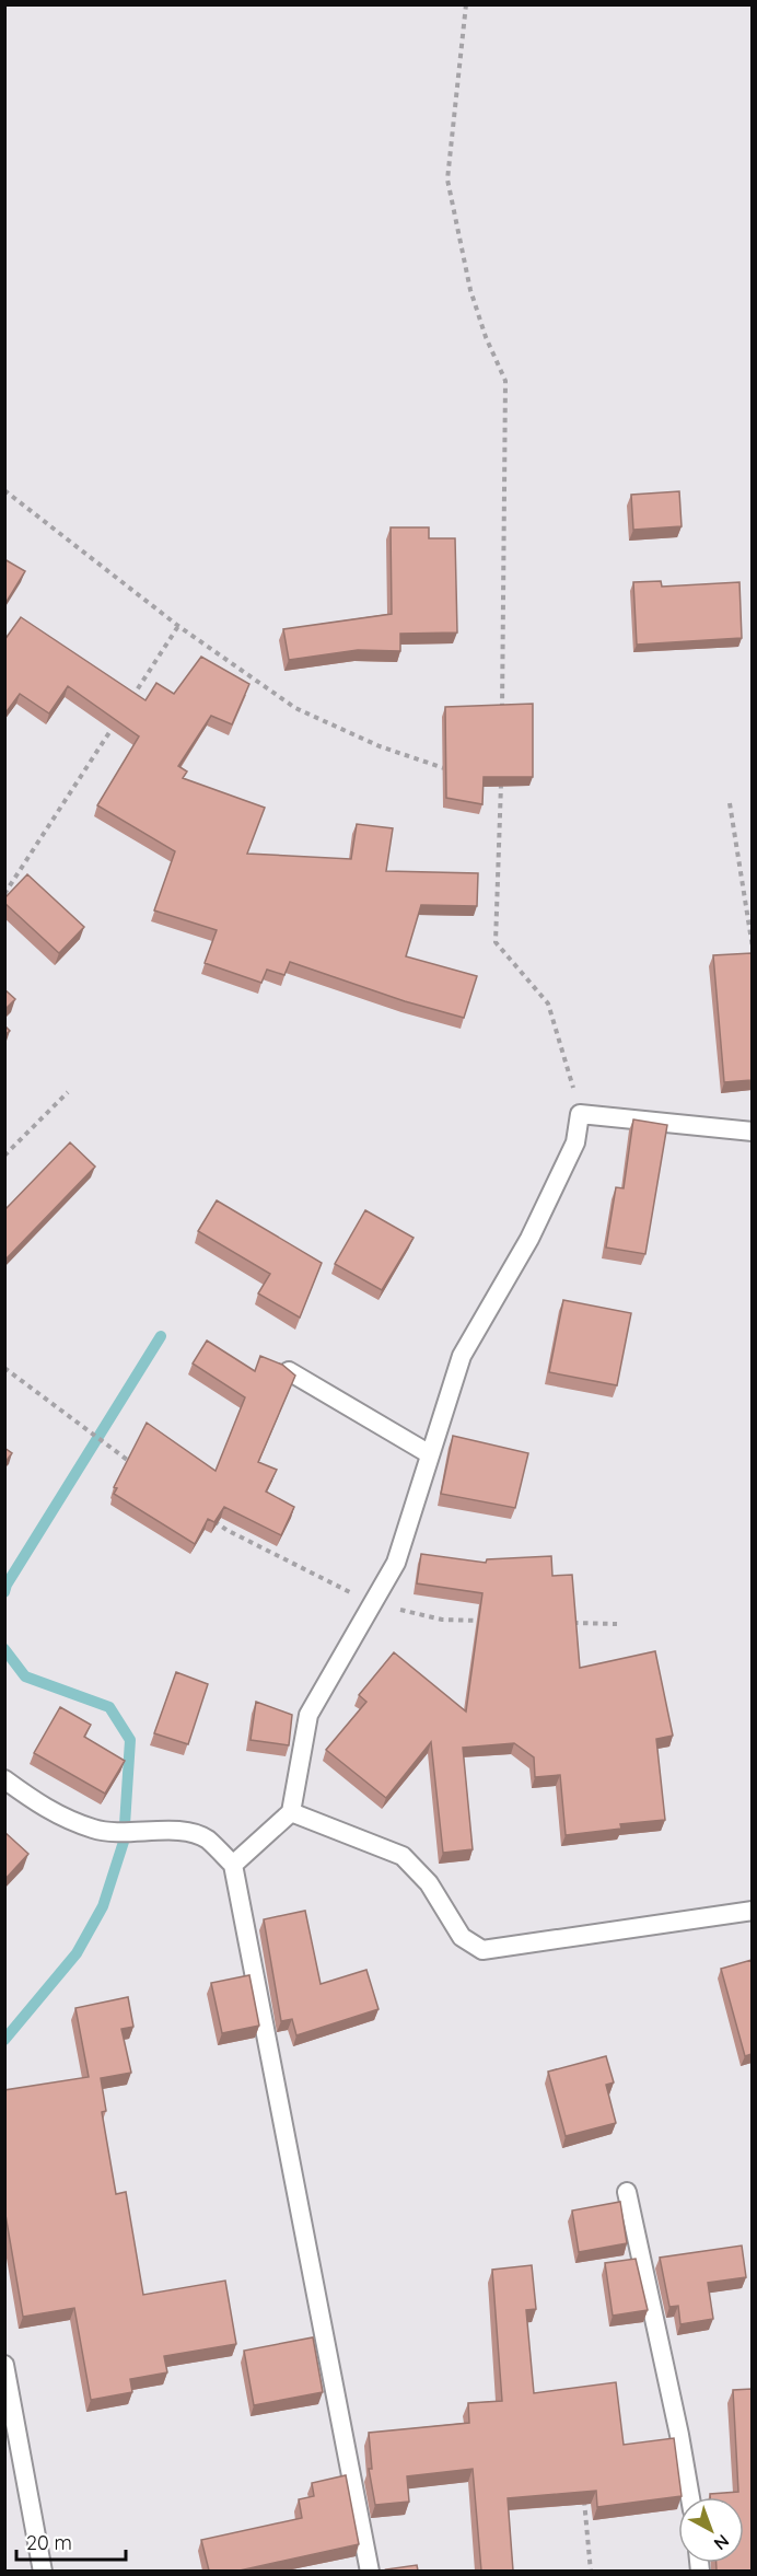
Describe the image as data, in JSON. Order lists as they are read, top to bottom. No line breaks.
{"scale_bar":"20 m","north":"bottom right"}
